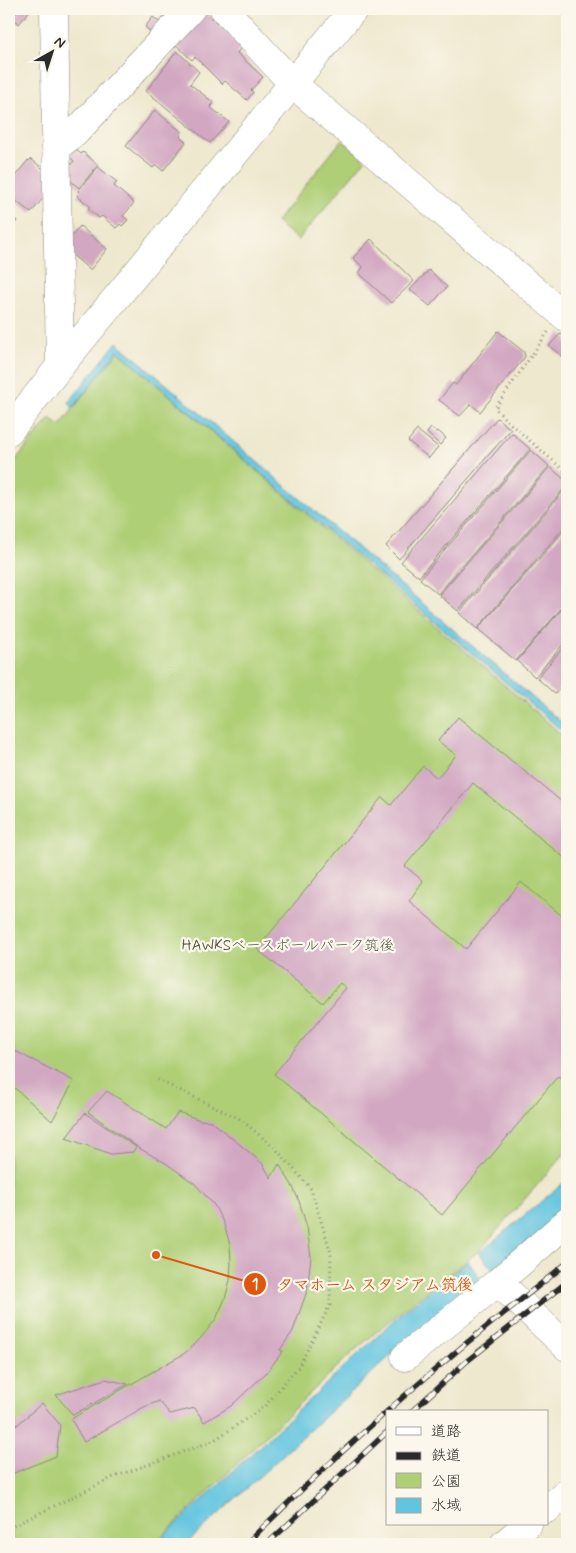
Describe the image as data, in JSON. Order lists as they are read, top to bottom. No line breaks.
{"parks":["HAWKSベースボールパーク筑後"],"places":["タマホーム スタジアム筑後"],"legend":["道路","鉄道","公園","水域"],"north":"top right"}
